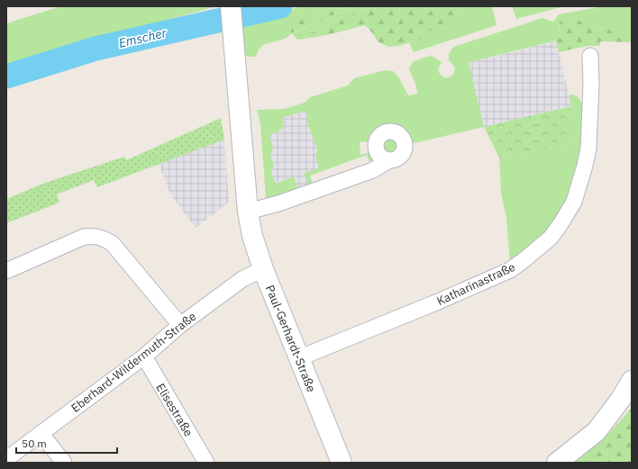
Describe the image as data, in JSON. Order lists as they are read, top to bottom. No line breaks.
{"streets":{"main road":["Paul-Gerhardt-Straße"],"street":["Katharinastraße","Eberhard-Wildermuth-Straße","Elisestraße"]},"crossings":[["Katharinastraße","Paul-Gerhardt-Straße"],["Paul-Gerhardt-Straße","Eberhard-Wildermuth-Straße"],["Eberhard-Wildermuth-Straße","Elisestraße"]],"water":["Emscher"],"scale_bar":"50 m"}
